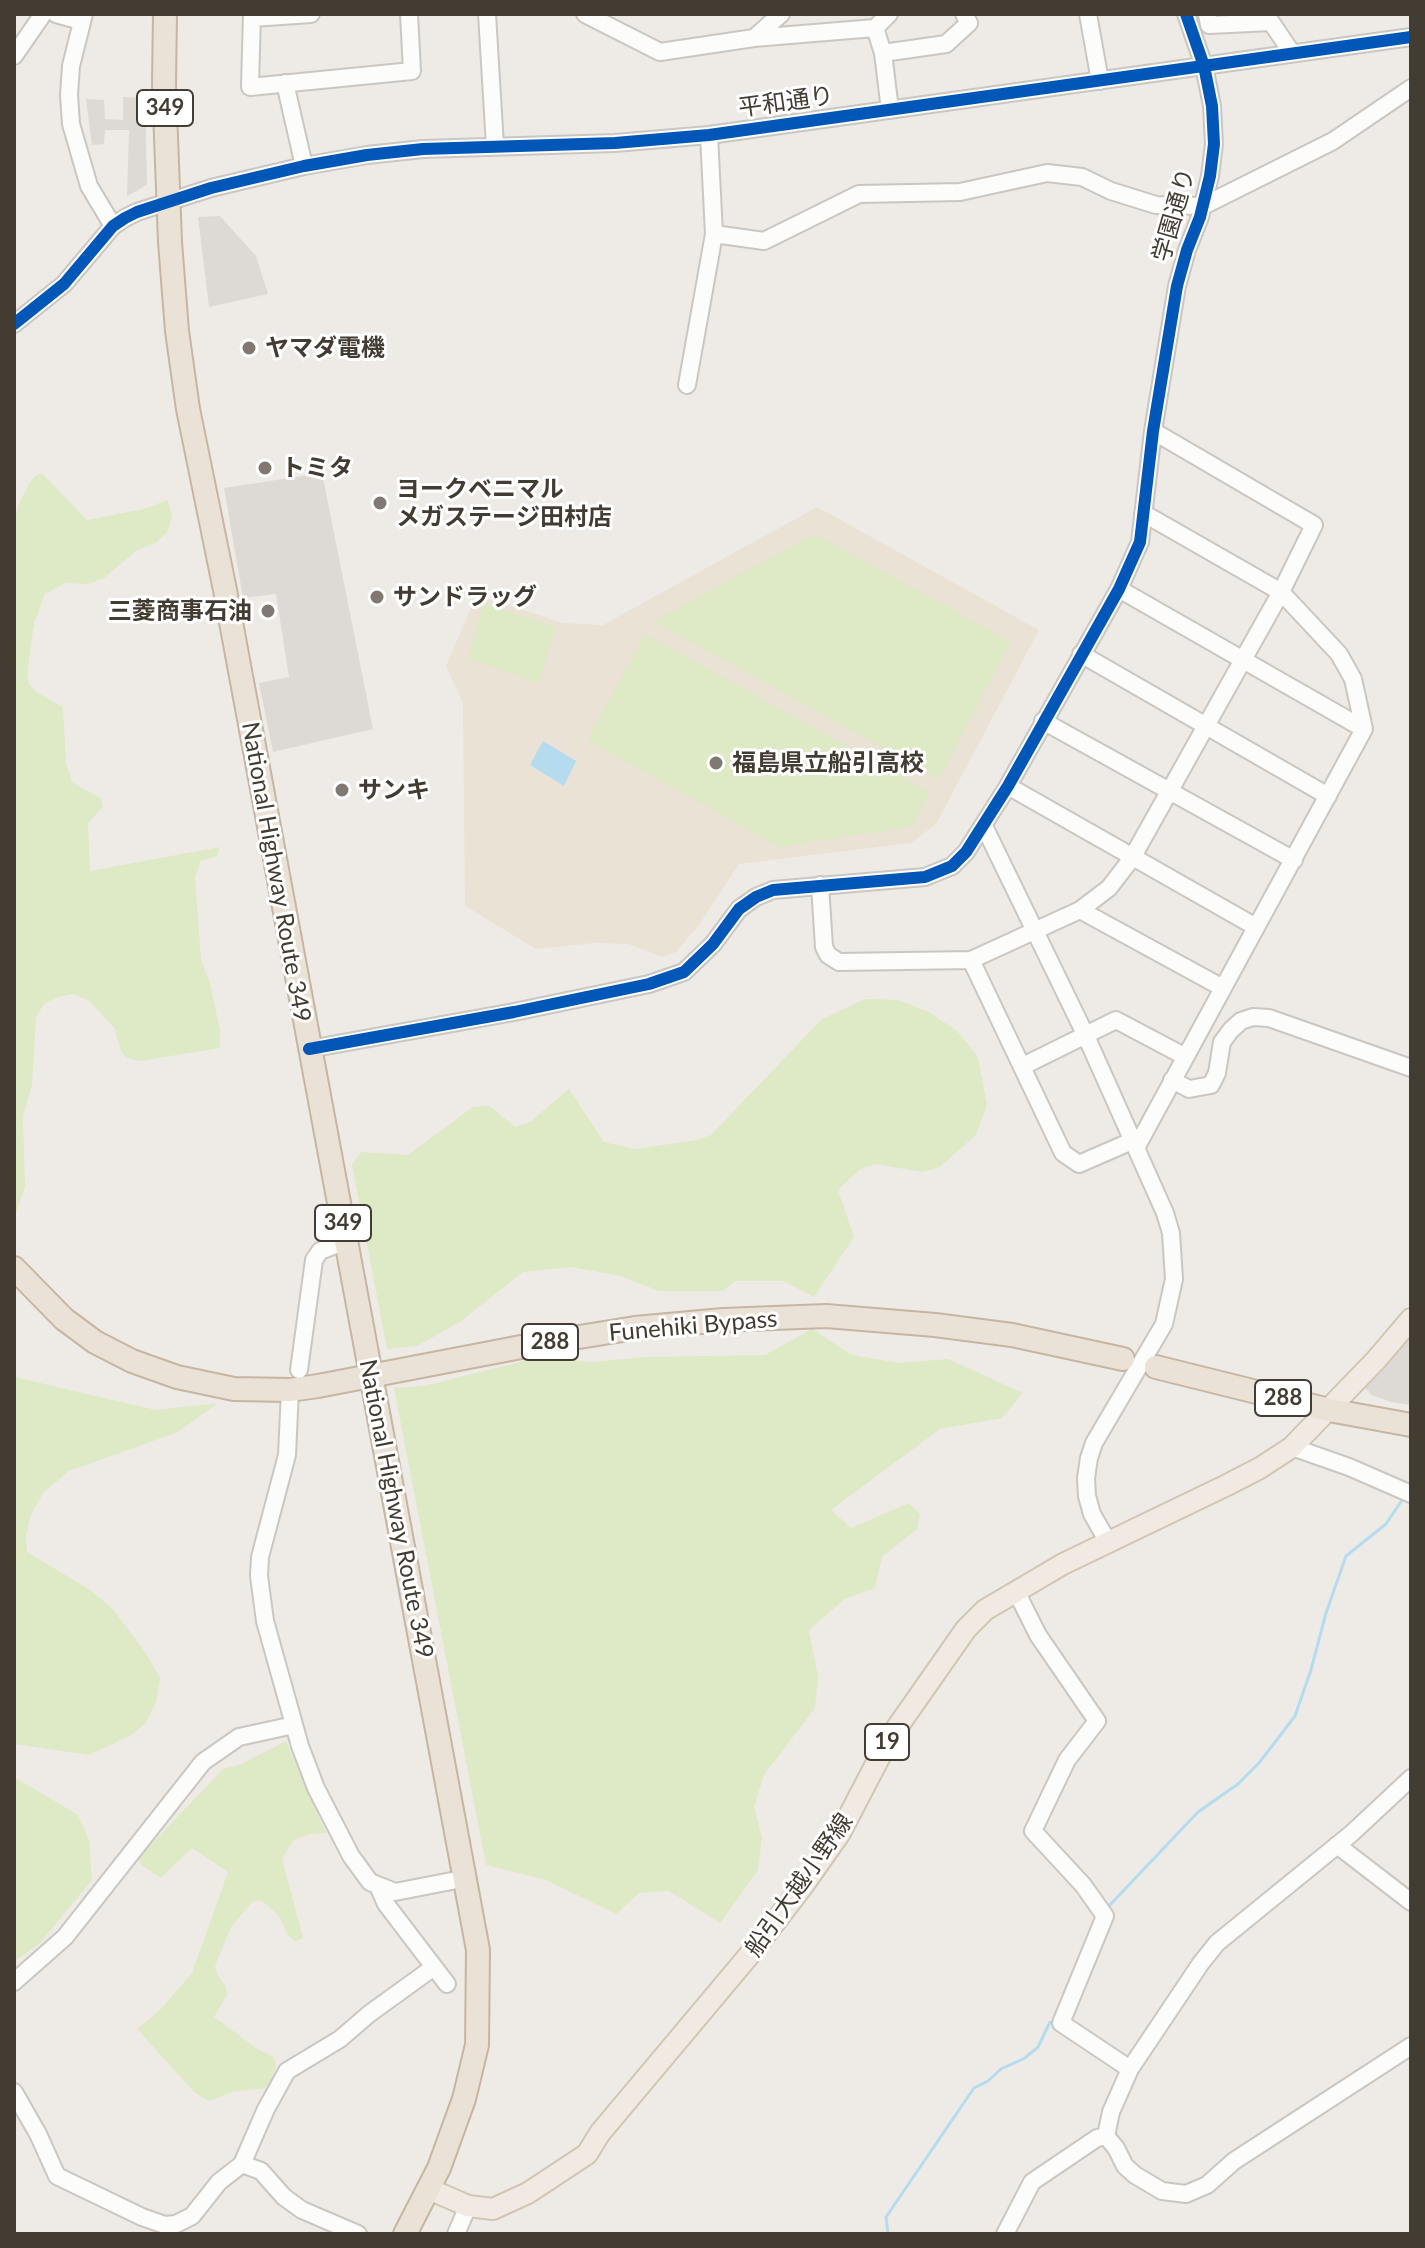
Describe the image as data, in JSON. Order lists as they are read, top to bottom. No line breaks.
{"streets":{"highway":["349","National Highway Route 349","Funehiki Bypass","288"],"main road":["19","船引大越小野線"],"street":["平和通り","学園通り"]},"crossings":[["平和通り","学園通り"],["平和通り","National Highway Route 349"],["学園通り","National Highway Route 349"],["National Highway Route 349","Funehiki Bypass"],["National Highway Route 349","船引大越小野線"],["288","船引大越小野線"]],"places":["ヤマダ電機","トミタ","ヨークベニマル メガステージ田村店","サンドラッグ","三菱商事石油","福島県立船引高校","サンキ"]}
